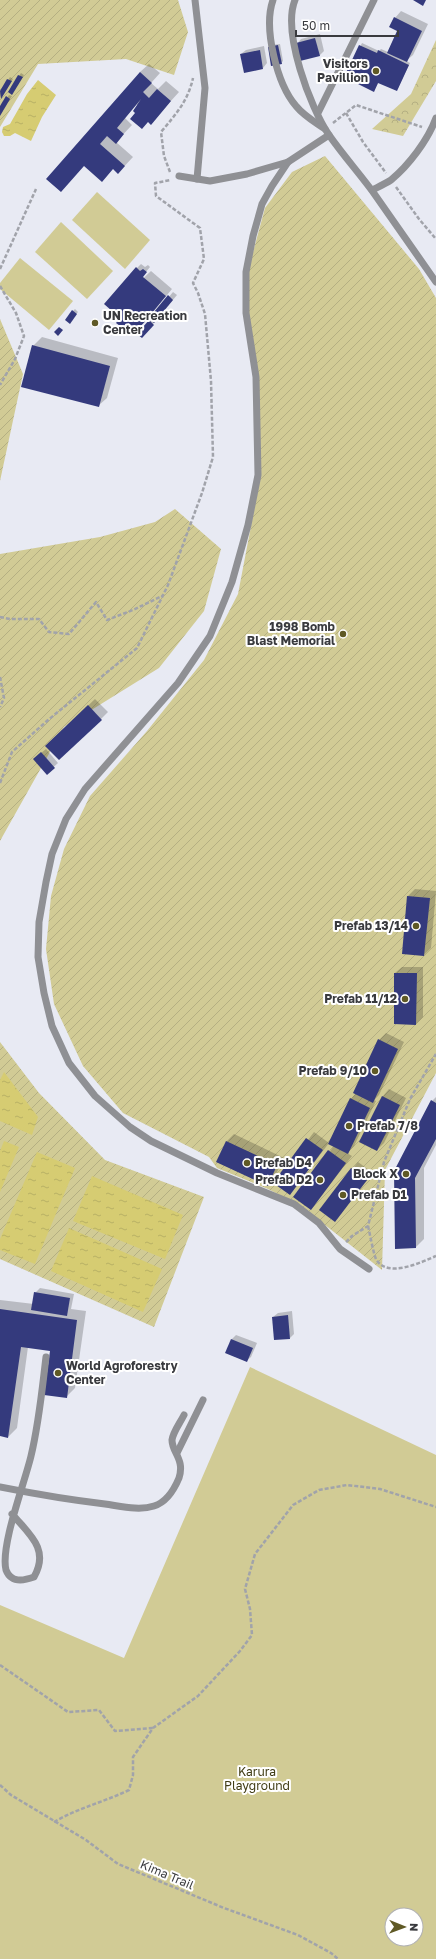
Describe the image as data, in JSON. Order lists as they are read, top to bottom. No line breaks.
{"streets":{"path":["Kima Trail"]},"parks":["Karura Playground"],"places":["Visitors Pavillion","UN Recreation Center","1998 Bomb Blast Memorial","Prefab 13/14","Prefab 11/12","Prefab 9/10","Prefab 7/8","Prefab D4","Block X","Prefab D2","Prefab D1","World Agroforestry Center"],"scale_bar":"50 m","north":"right"}
